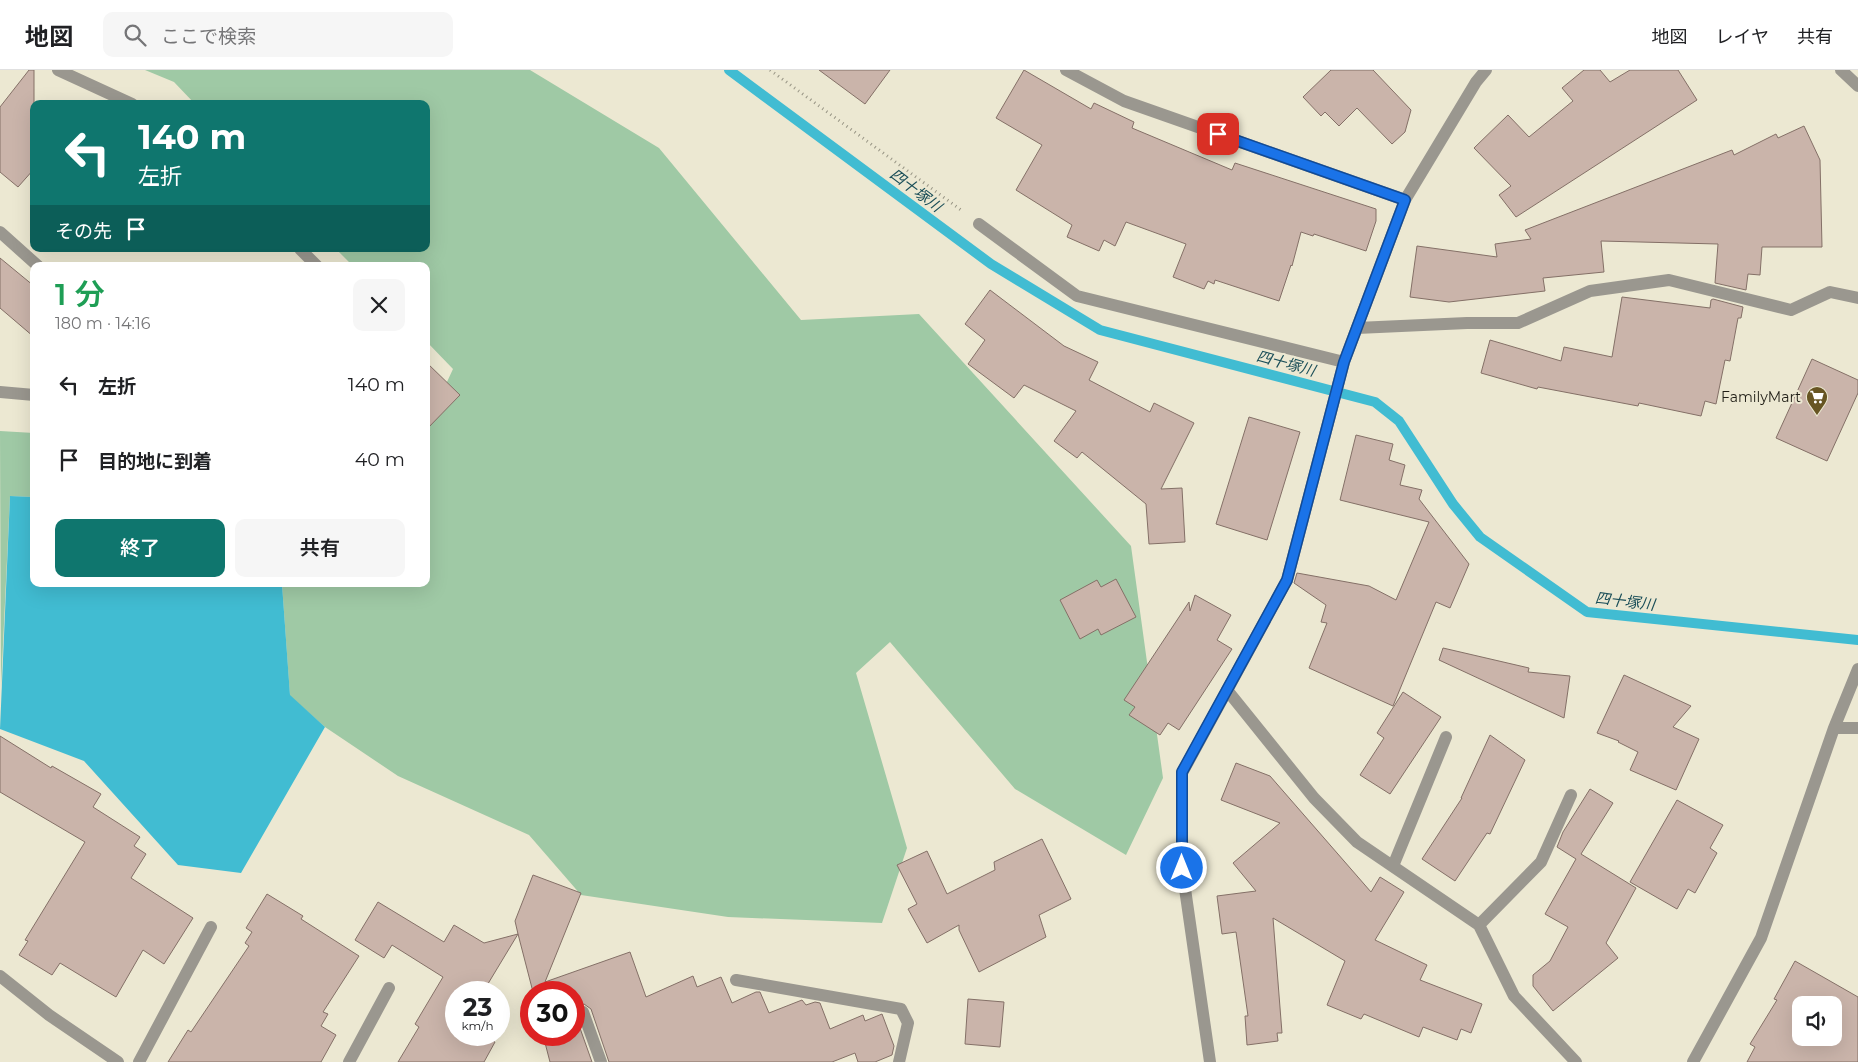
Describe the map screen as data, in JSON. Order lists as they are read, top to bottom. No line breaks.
{"water":["四十塚川"],"places":{"supermarket":["FamilyMart"]},"page":{"header":"地図","search":"ここで検索","nav":["地図","レイヤ","共有"],"turn":["140 m","左折"],"then":"その先","heading":["1 分","180 m · 14:16"],"list":[{"name":"左折","value":"140 m"},{"name":"目的地に到着","value":"40 m"}],"buttons":["終了","共有"],"speed":"23 km/h","limit":"30"}}
